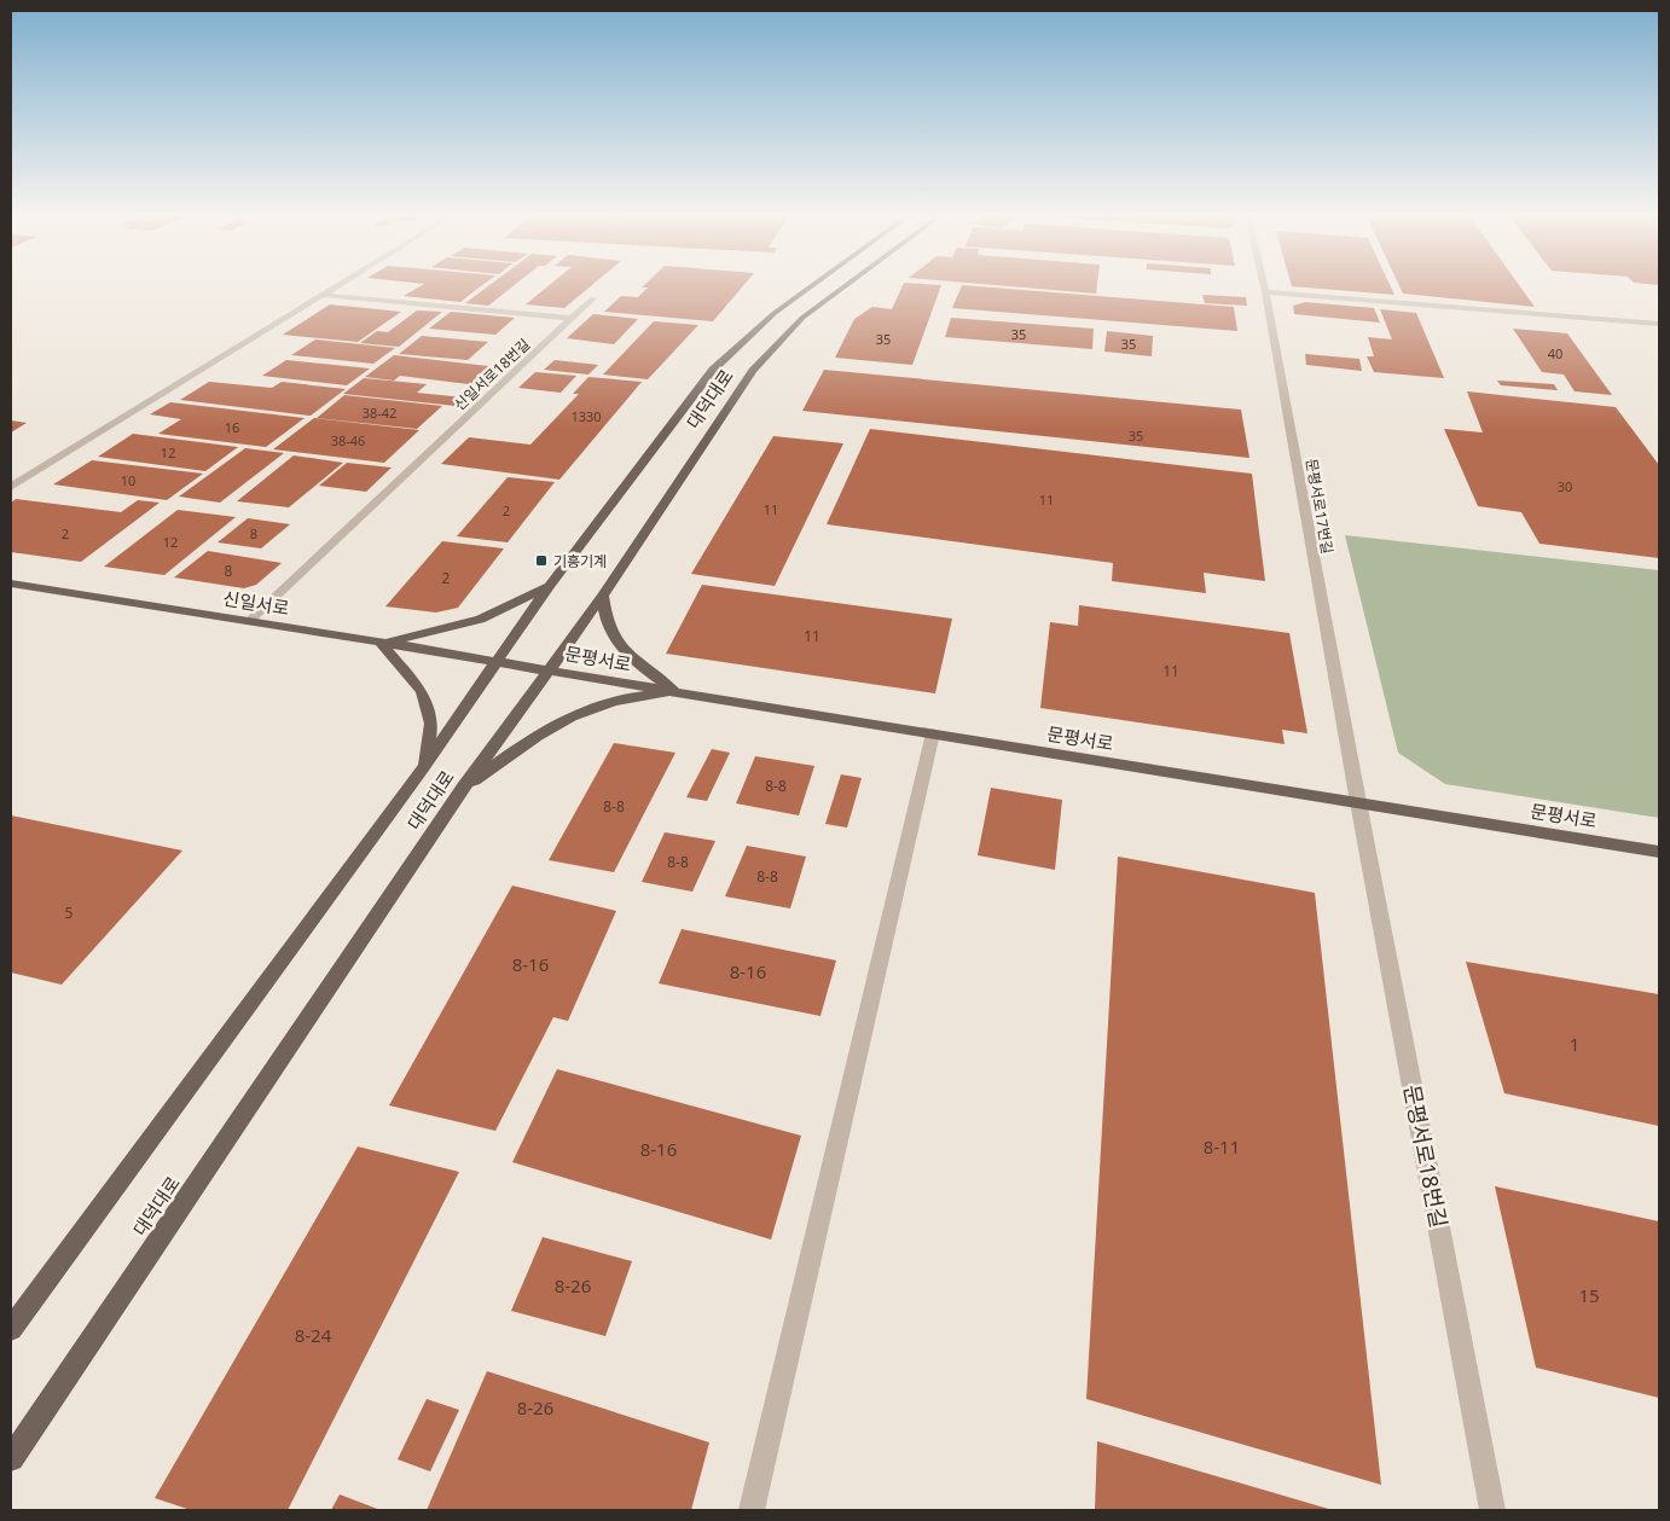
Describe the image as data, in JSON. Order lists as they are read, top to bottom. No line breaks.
{"streets":{"main road":["대덕대로","신일서로","문평서로"],"street":["신일서로18번길","문평서로17번길","문평서로18번길"]},"crossings":[["신일서로18번길","신일서로"],["대덕대로","신일서로"],["대덕대로","문평서로"],["문평서로17번길","문평서로"],["문평서로17번길","문평서로18번길"],["신일서로","문평서로"],["문평서로","문평서로18번길"]],"places":{"transit":["기흥기계"]},"house_numbers":["35","35","35","40","38-42","1330","16","35","38-46","12","10","30","11","11","2","2","8","12","8","2","11","11","8-8","8-8","8-8","8-8","5","8-16","8-16","1","8-11","8-16","8-26","15","8-24","8-26"]}
